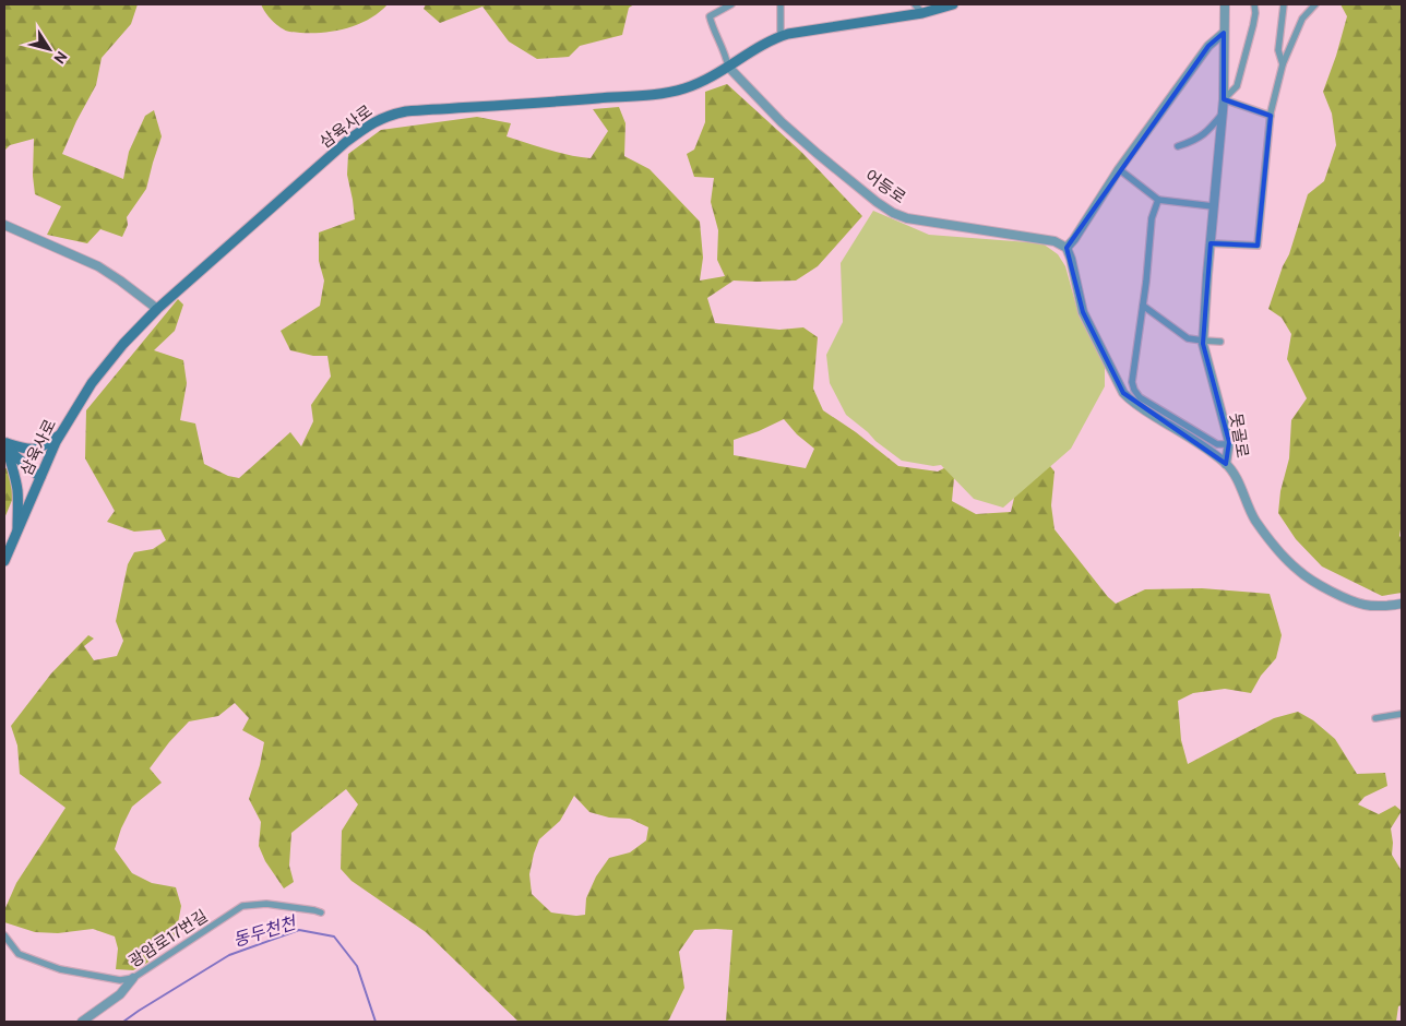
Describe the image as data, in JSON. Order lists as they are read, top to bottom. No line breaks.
{"streets":{"main road":["삼육사로"],"street":["어등로","못골로","광암로17번길"]},"crossings":[["삼육사로","어등로"]],"water":["동두천천"],"north":"bottom right"}
